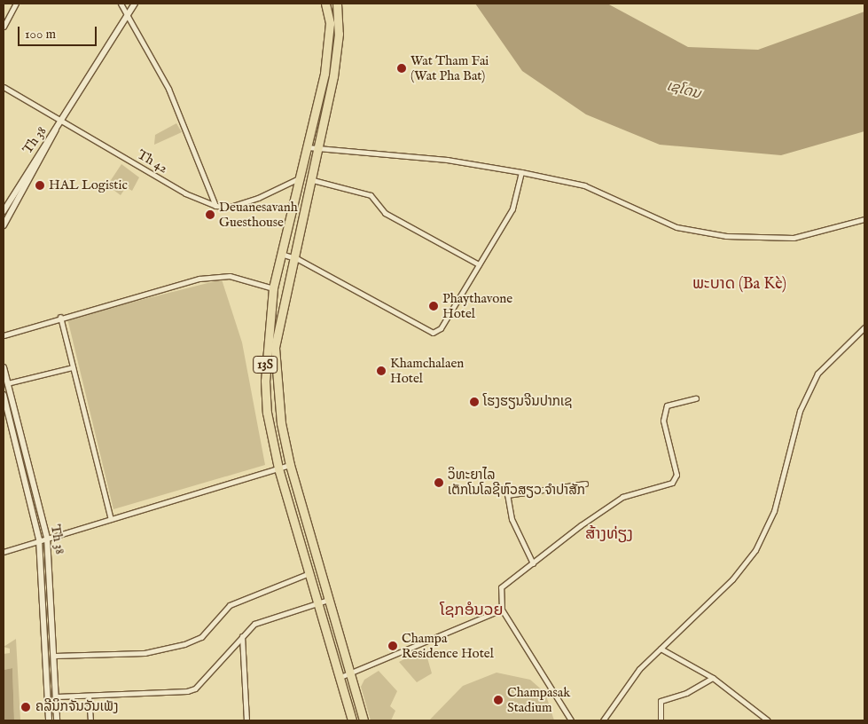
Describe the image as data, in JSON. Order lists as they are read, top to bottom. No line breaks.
{"streets":{"highway":["13S"],"street":["Th 38","Th 42"]},"crossings":[["Th 38","Th 42"]],"districts":["ພະບາດ (Ba Kè)","ສ້າງທ່ຽງ","ໂຊກອໍນວຍ"],"water":["ເຊໂດນ"],"places":["Wat Tham Fai (Wat Pha Bat)","HAL Logistic","Deuanesavanh Guesthouse","Phaythavone Hotel","Khamchalaen Hotel","ໂຮງຮຽນຈີນປາກເຊ","ວິທະຍາໄລ ເຕັກໂນໂລຊີຫົວສຽວ ຈຳປາສັກ","Champa Residence Hotel","Champasak Stadium","ຄລີນິກຈັນວັນເພັງ"],"scale_bar":"100 m"}
